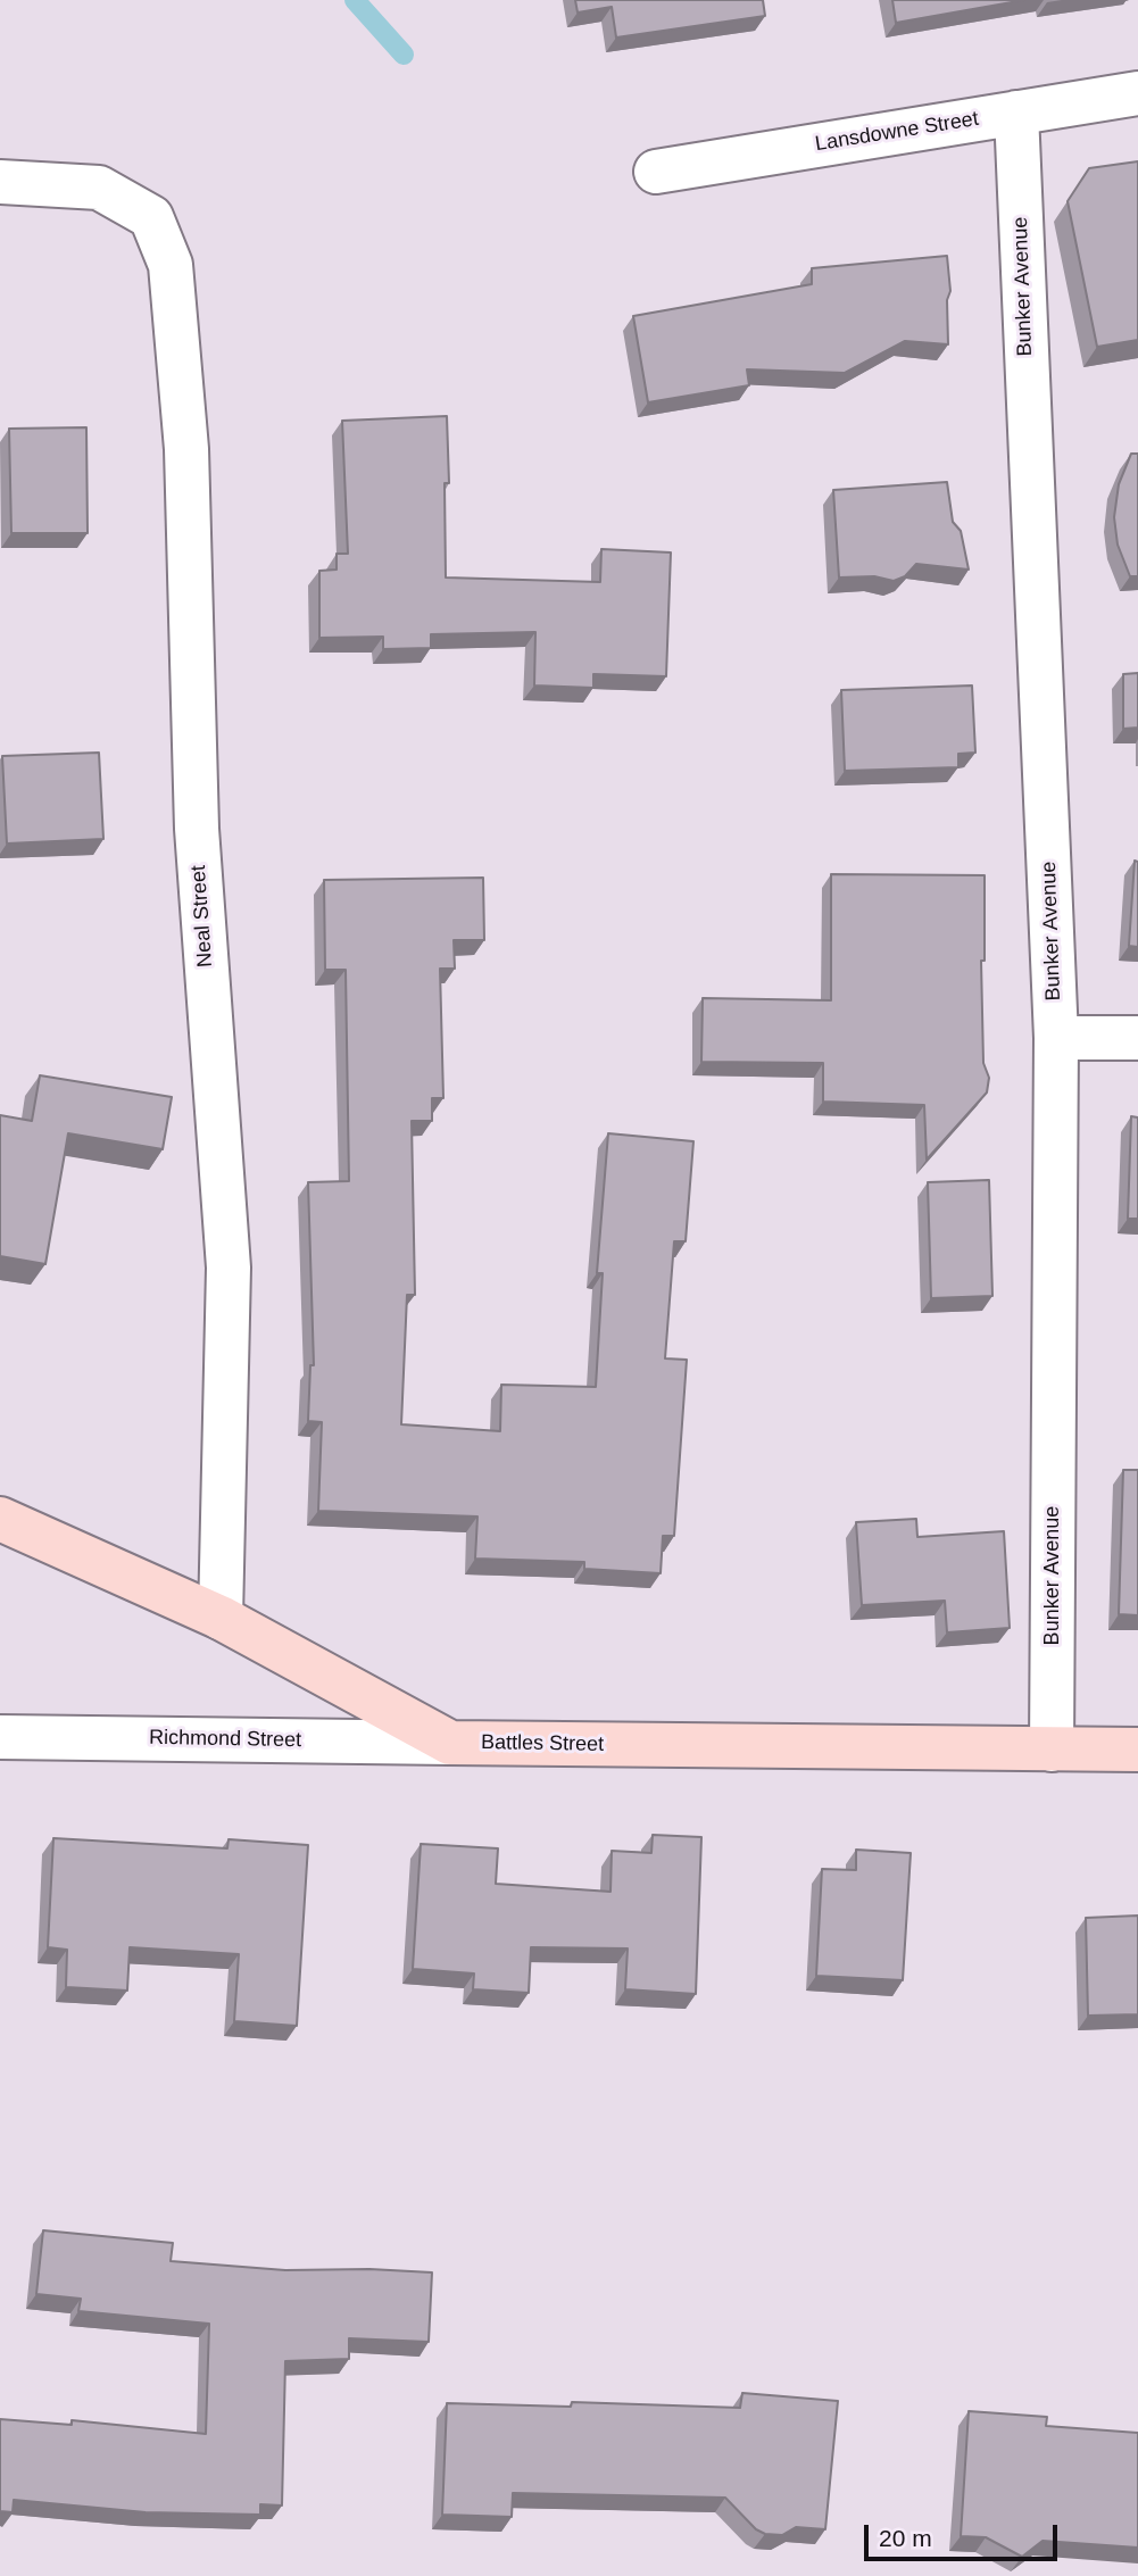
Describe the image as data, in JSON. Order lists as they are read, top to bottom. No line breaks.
{"streets":{"street":["Lansdowne Street","Bunker Avenue","Neal Street","Richmond Street","Battles Street"]},"crossings":[["Lansdowne Street","Bunker Avenue"],["Bunker Avenue","Battles Street"],["Neal Street","Battles Street"],["Richmond Street","Battles Street"]],"scale_bar":"20 m"}
